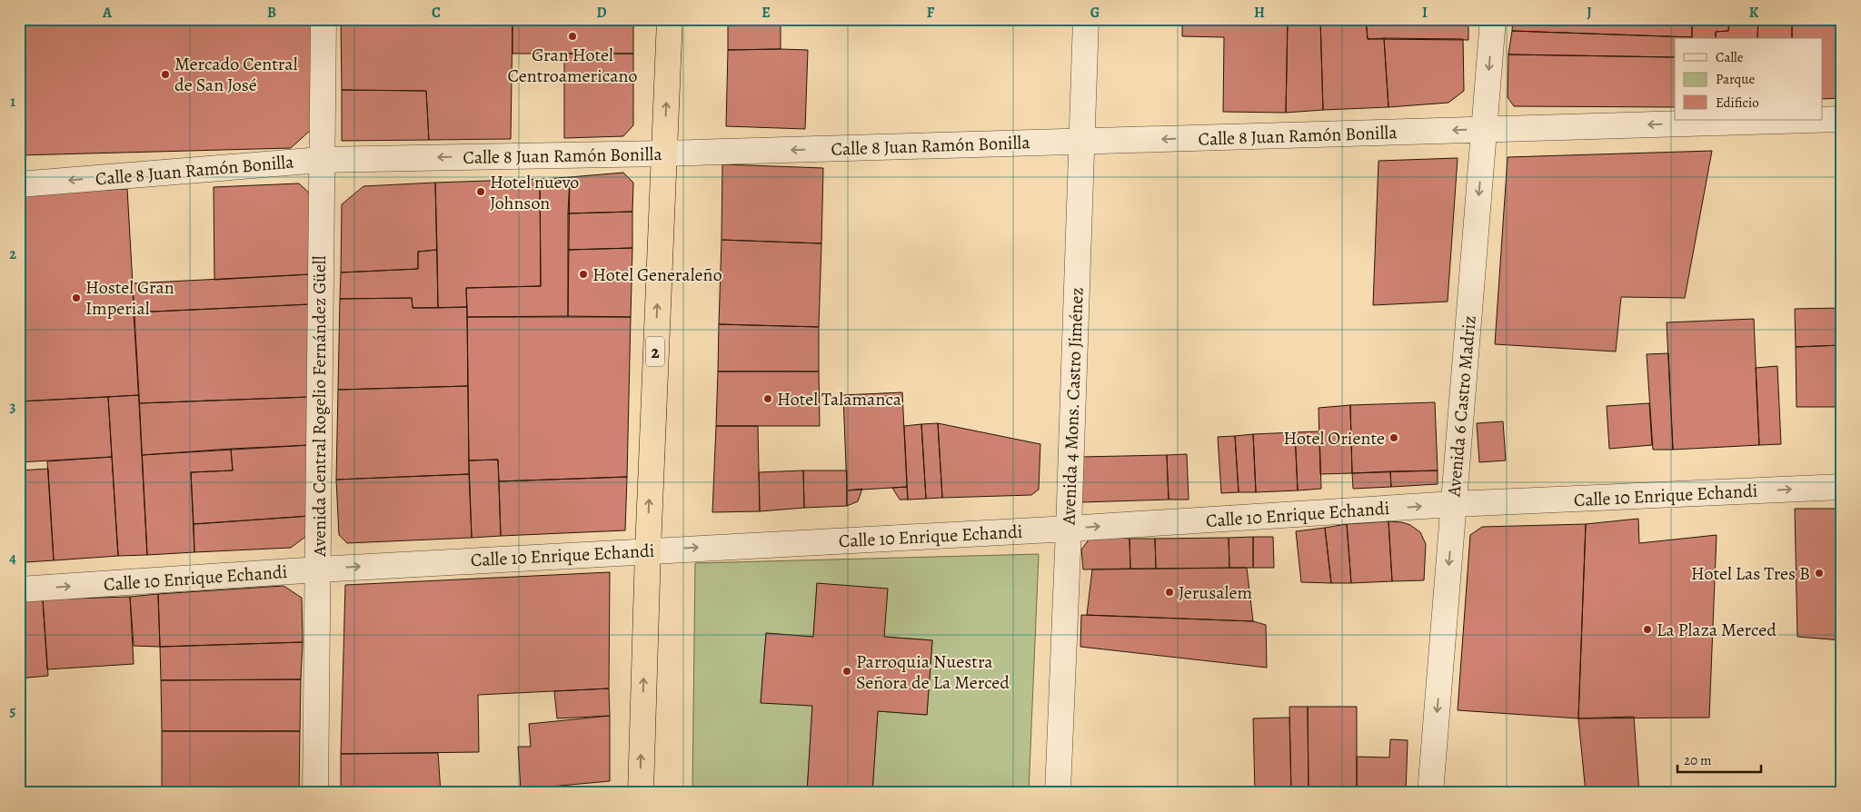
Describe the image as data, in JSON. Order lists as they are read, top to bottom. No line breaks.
{"streets":{"highway":["2"],"street":["Calle 8 Juan Ramón Bonilla","Avenida Central Rogelio Fernández Güell","Avenida 4 Mons. Castro Jiménez","Avenida 6 Castro Madriz","Calle 10 Enrique Echandi"]},"crossings":[["Calle 8 Juan Ramón Bonilla","2"],["Calle 8 Juan Ramón Bonilla","Avenida Central Rogelio Fernández Güell"],["Calle 8 Juan Ramón Bonilla","Avenida 4 Mons. Castro Jiménez"],["Calle 8 Juan Ramón Bonilla","Avenida 6 Castro Madriz"],["2","Calle 10 Enrique Echandi"],["Avenida Central Rogelio Fernández Güell","Calle 10 Enrique Echandi"],["Avenida 4 Mons. Castro Jiménez","Calle 10 Enrique Echandi"],["Avenida 6 Castro Madriz","Calle 10 Enrique Echandi"]],"one_way":["Calle 8 Juan Ramón Bonilla","Avenida 6 Castro Madriz","Calle 10 Enrique Echandi"],"places":["Gran Hotel Centroamericano","Mercado Central de San José","Hotel nuevo Johnson","Hotel Generaleño","Hostel Gran Imperial","Hotel Talamanca","Hotel Oriente","Hotel Las Tres B","Jerusalem","La Plaza Merced","Parroquia Nuestra Señora de La Merced"],"legend":["Calle","Parque","Edificio"],"scale_bar":"20 m","grid":{"columns":["A","B","C","D","E","F","G","H","I","J","K"],"rows":["1","2","3","4","5"]}}
